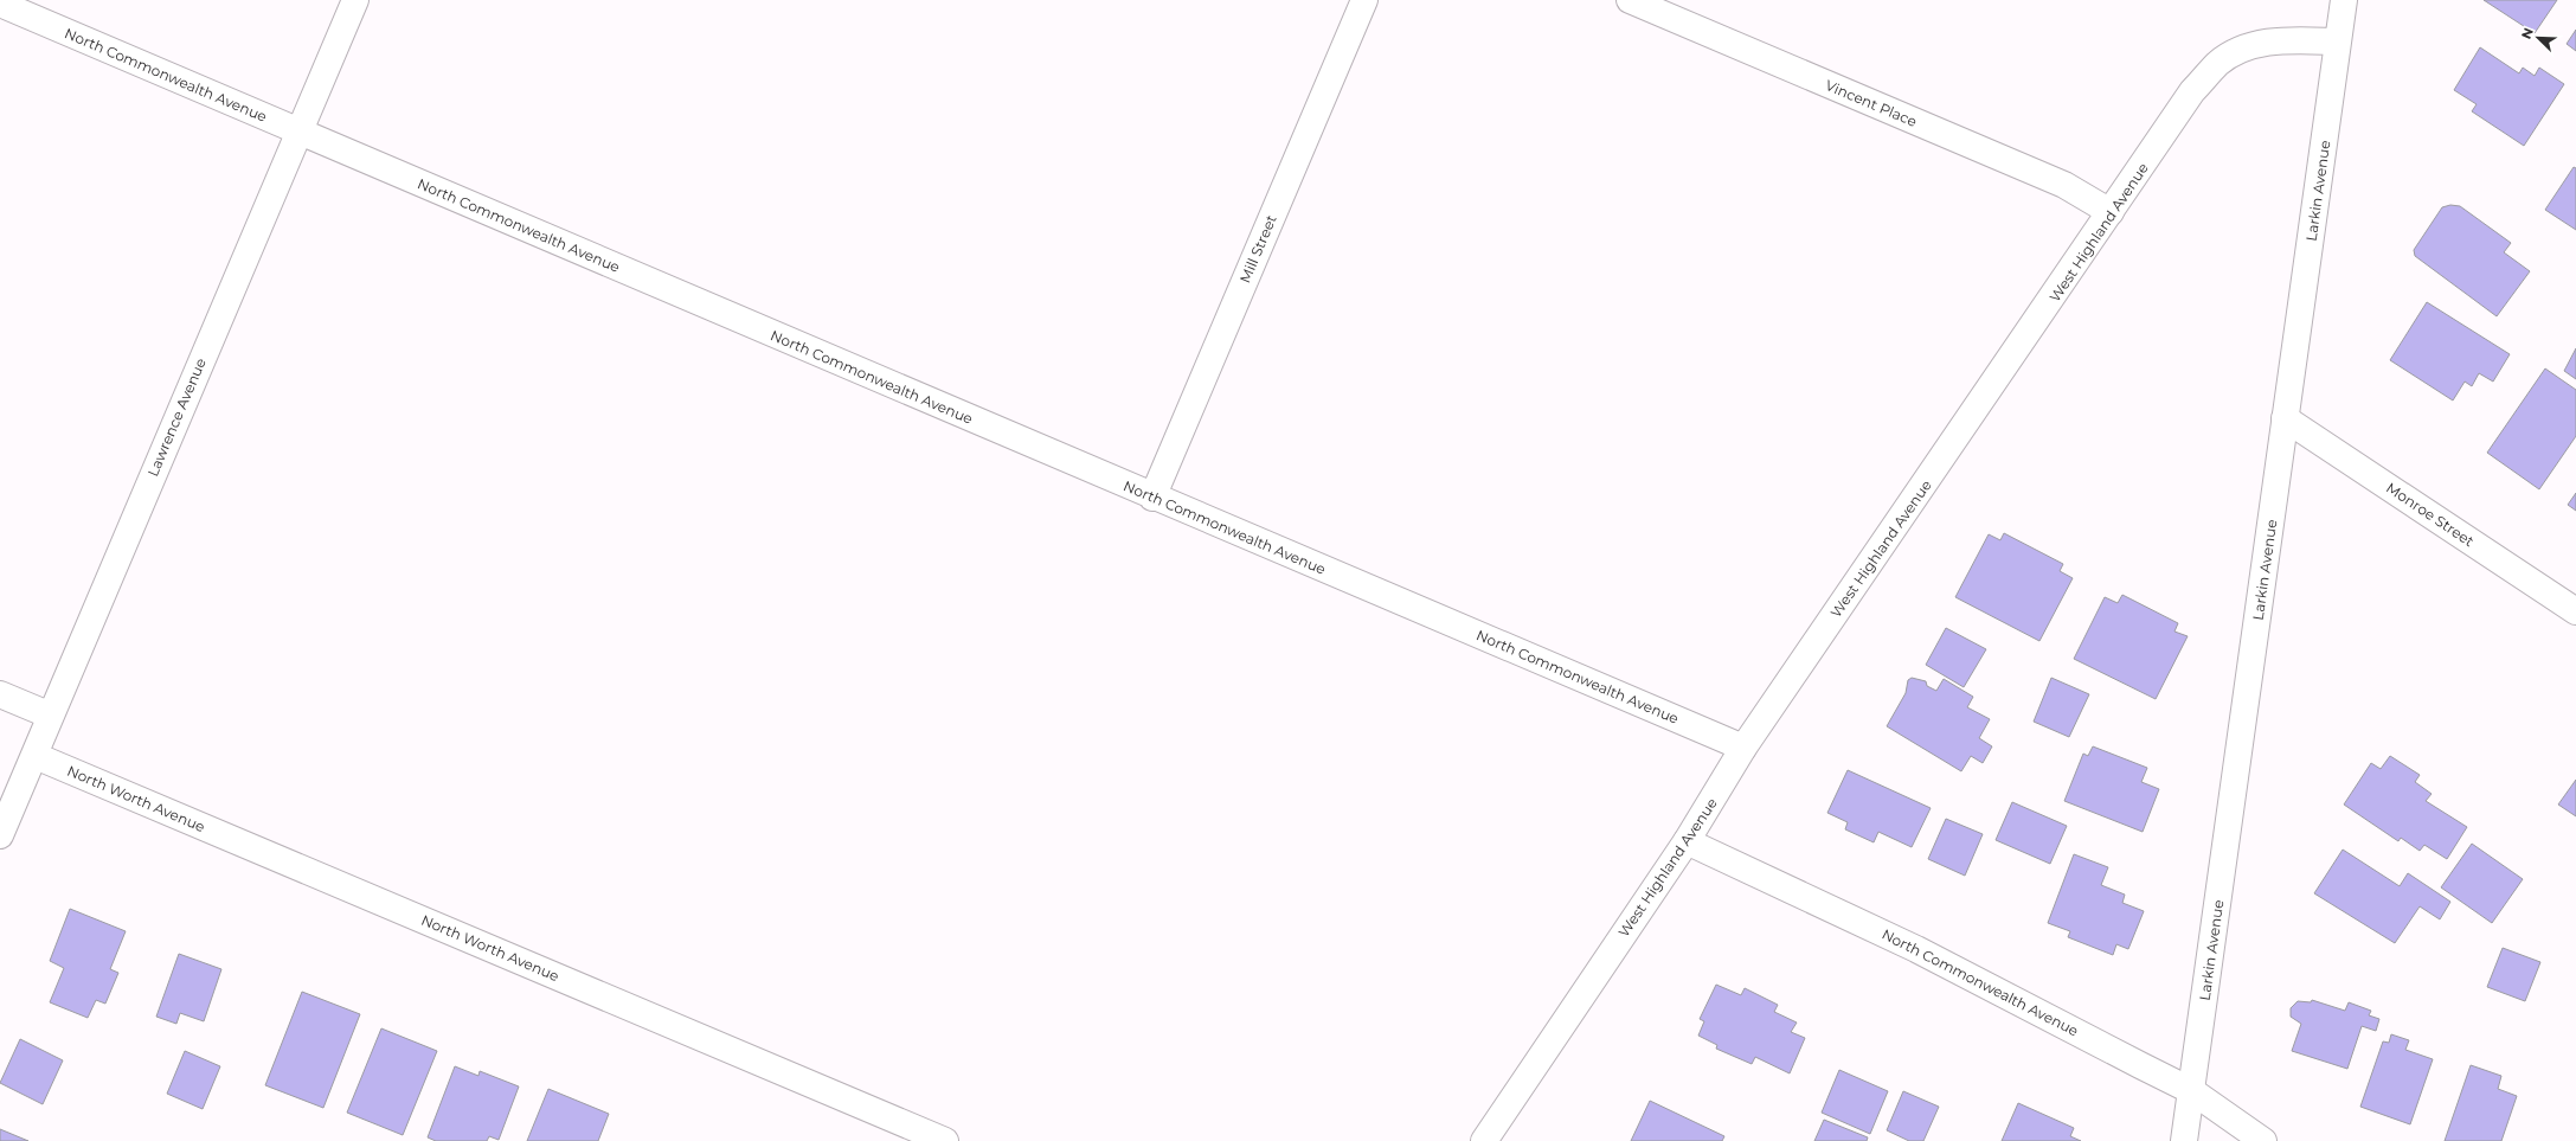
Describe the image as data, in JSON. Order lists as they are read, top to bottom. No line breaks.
{"streets":{"street":["North Commonwealth Avenue","Vincent Place","Larkin Avenue","West Highland Avenue","Mill Street","Lawrence Avenue","Monroe Street","North Worth Avenue"]},"crossings":[["North Commonwealth Avenue","Larkin Avenue"],["North Commonwealth Avenue","West Highland Avenue"],["North Commonwealth Avenue","Mill Street"],["North Commonwealth Avenue","Lawrence Avenue"],["Vincent Place","West Highland Avenue"],["Larkin Avenue","West Highland Avenue"],["Larkin Avenue","Monroe Street"],["Lawrence Avenue","North Worth Avenue"]],"north":"top left"}
